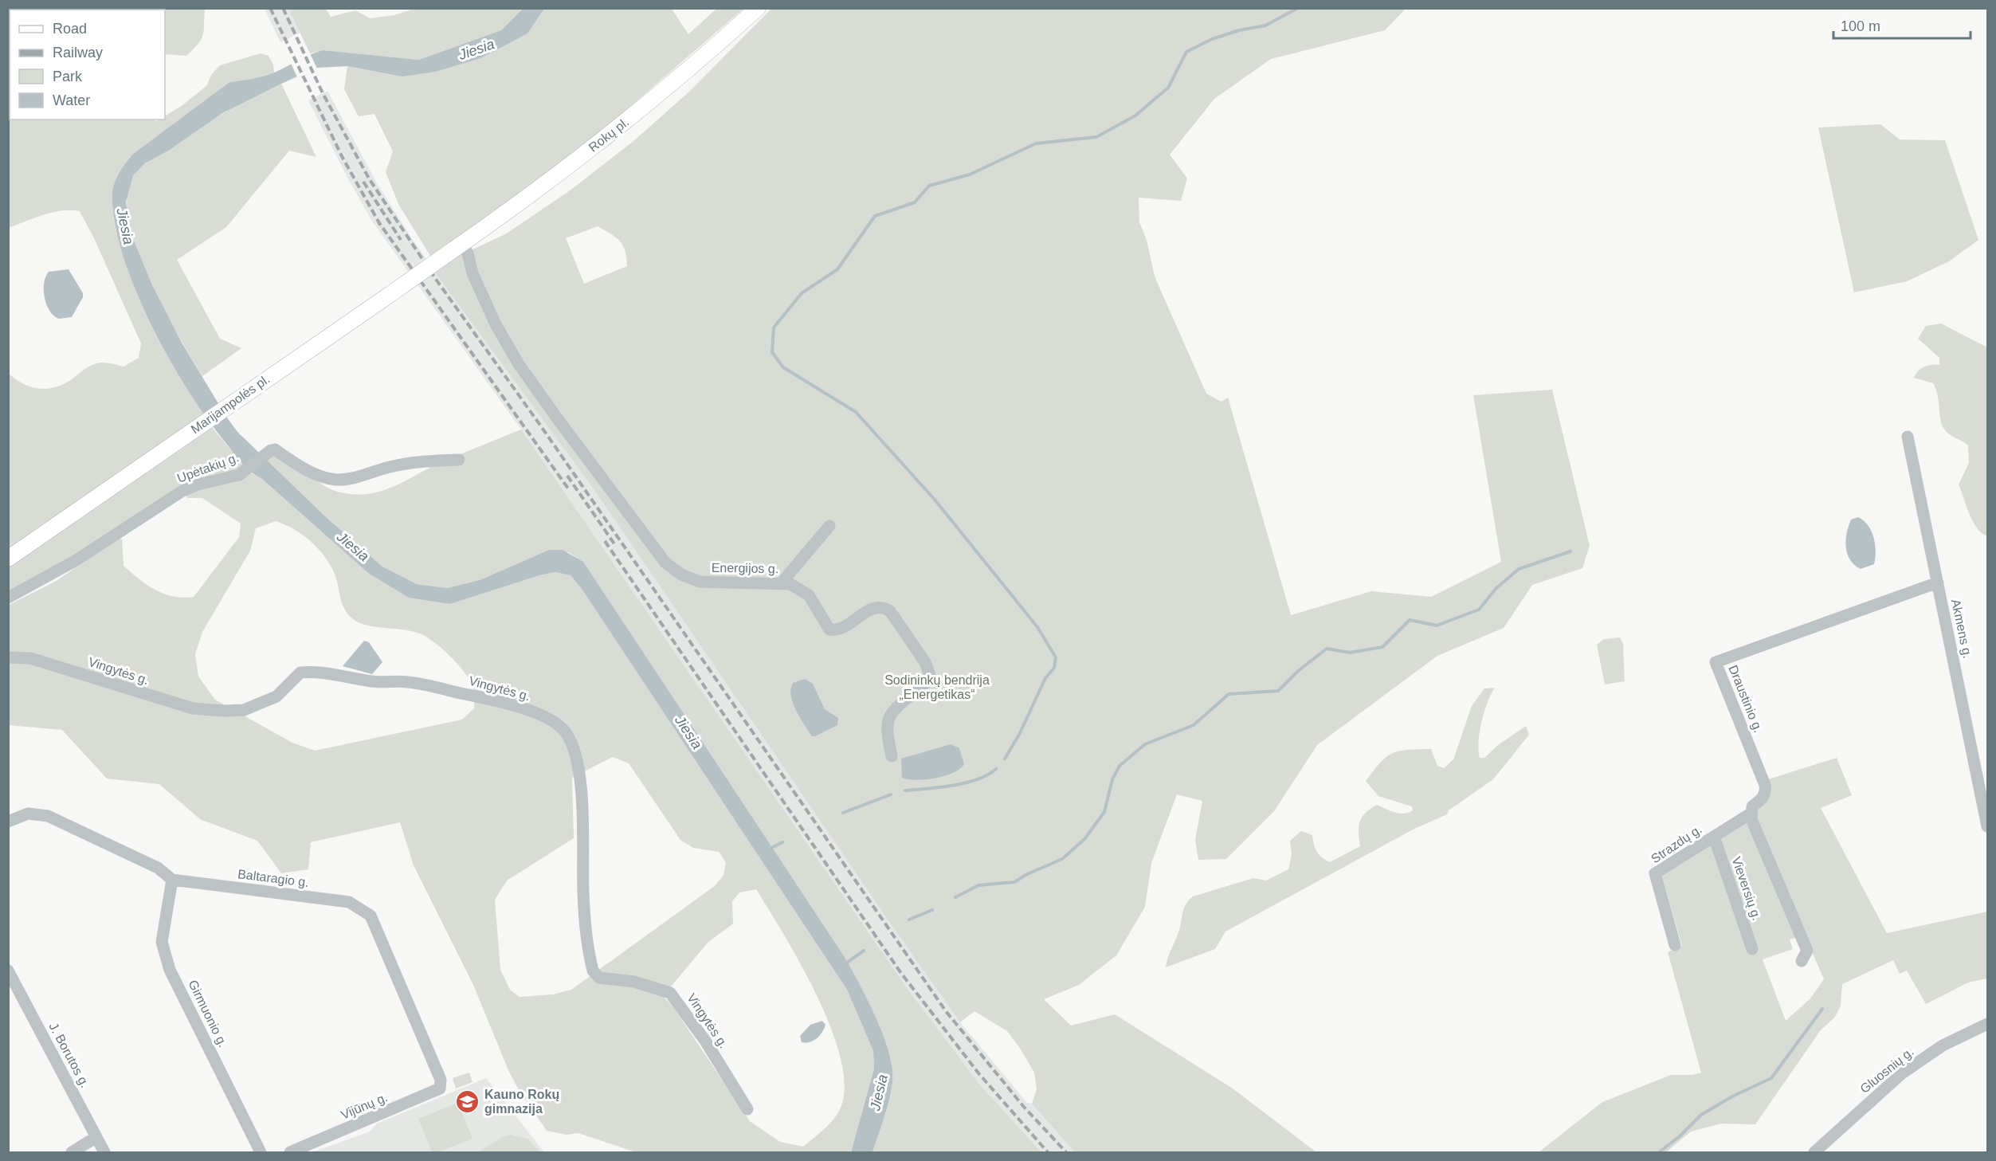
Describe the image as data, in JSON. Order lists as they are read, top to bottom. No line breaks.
{"streets":{"main road":["Rokų pl.","Marijampolės pl."],"street":["Upėtakių g.","Energijos g.","Akmens g.","Vingytės g.","Draustinio g.","Strazdų g.","Baltaragio g.","Vieversių g.","Girmuonio g.","J. Borutos g.","Gluosnių g.","Vijūnų g."]},"crossings":[["Rokų pl.","Marijampolės pl."],["Rokų pl.","Energijos g."],["Marijampolės pl.","Energijos g."],["Akmens g.","Draustinio g."],["Draustinio g.","Strazdų g."],["Strazdų g.","Vieversių g."],["Baltaragio g.","Girmuonio g."],["Baltaragio g.","Vijūnų g."]],"water":["Jiesia"],"parks":["Sodininkų bendrija „Energetikas“"],"places":{"school or university":["Kauno Rokų gimnazija"]},"legend":["Road","Railway","Park","Water"],"scale_bar":"100 m"}
